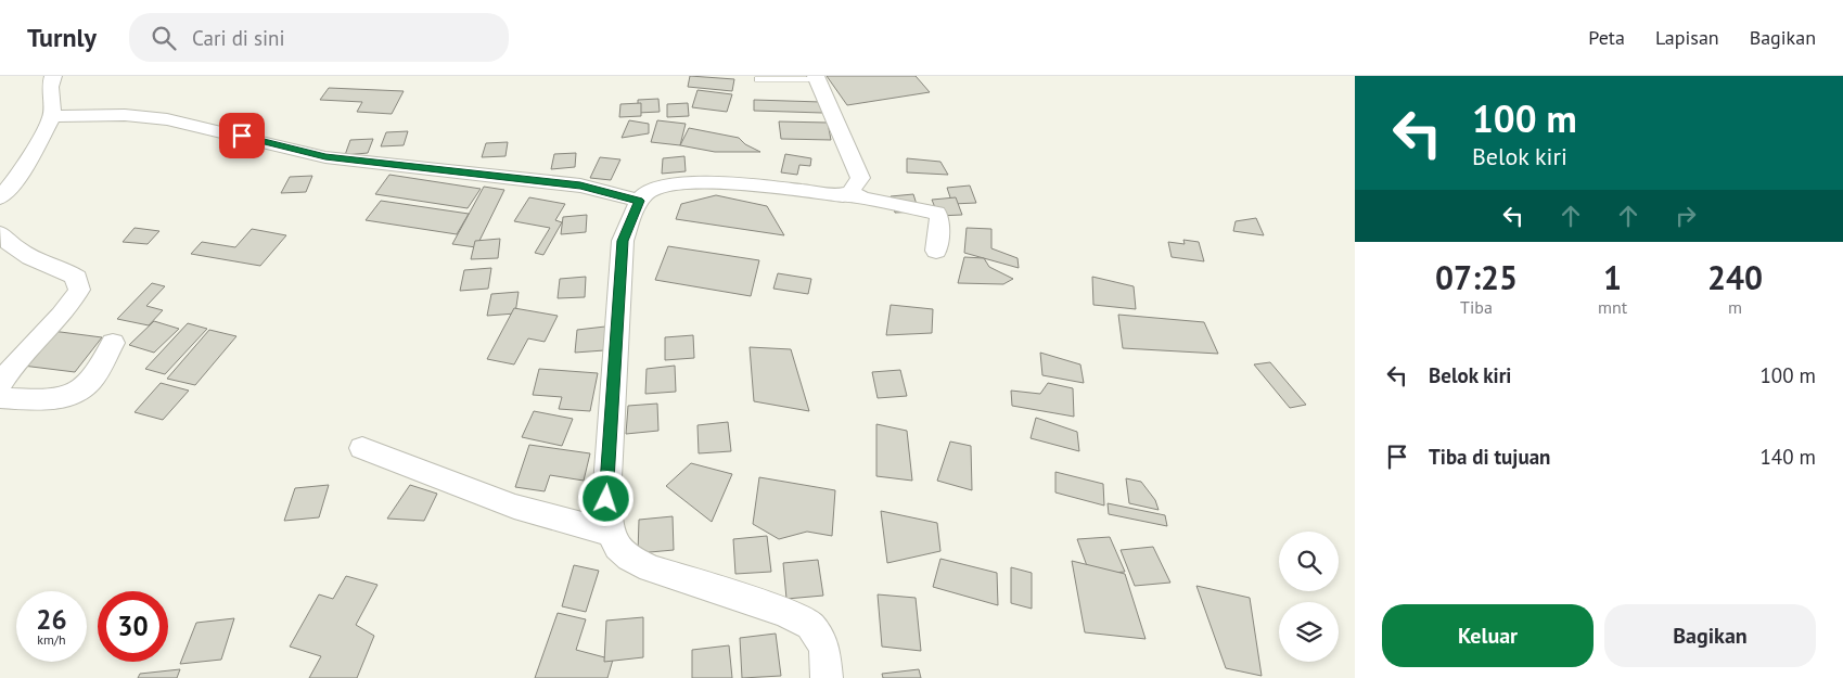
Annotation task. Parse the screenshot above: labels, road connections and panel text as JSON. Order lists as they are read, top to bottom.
{
  "page": {
    "header": "Turnly",
    "search": "Cari di sini",
    "nav": ["Peta", "Lapisan", "Bagikan"],
    "turn": ["100 m", "Belok kiri"],
    "eta": [
      "07:25",
      "Tiba",
      "1",
      "mnt",
      "240",
      "m"
    ],
    "list": [
      {
        "name": "Belok kiri",
        "value": "100 m"
      },
      {
        "name": "Tiba di tujuan",
        "value": "140 m"
      }
    ],
    "speed": "26 km/h",
    "limit": "30",
    "buttons": ["Keluar", "Bagikan"]
  }
}
